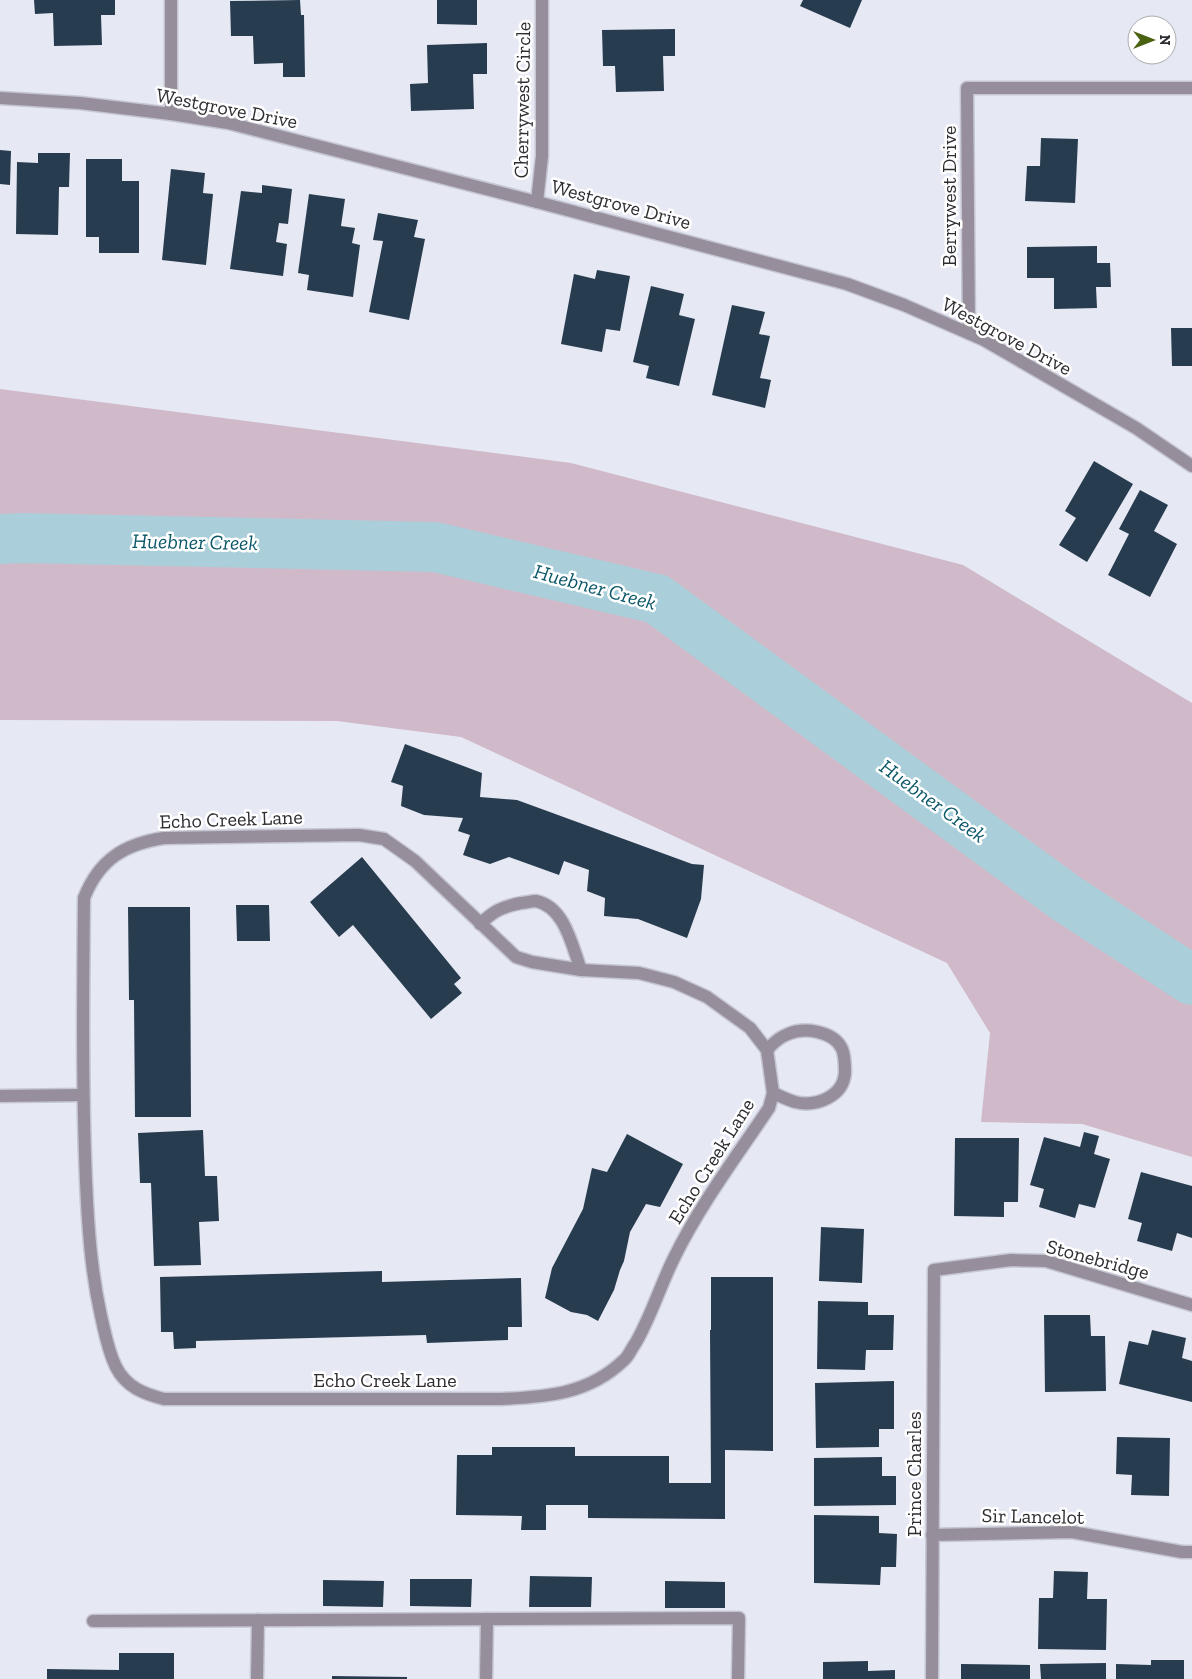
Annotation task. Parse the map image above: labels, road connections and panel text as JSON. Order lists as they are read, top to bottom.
{
  "streets": {
    "street": [
      "Cherrywest Circle",
      "Westgrove Drive",
      "Berrywest Drive",
      "Echo Creek Lane",
      "Stonebridge",
      "Prince Charles",
      "Sir Lancelot"
    ]
  },
  "crossings": [
    ["Cherrywest Circle", "Westgrove Drive"],
    ["Westgrove Drive", "Berrywest Drive"],
    ["Stonebridge", "Prince Charles"],
    ["Prince Charles", "Sir Lancelot"]
  ],
  "water": ["Huebner Creek"],
  "north": "right"
}
